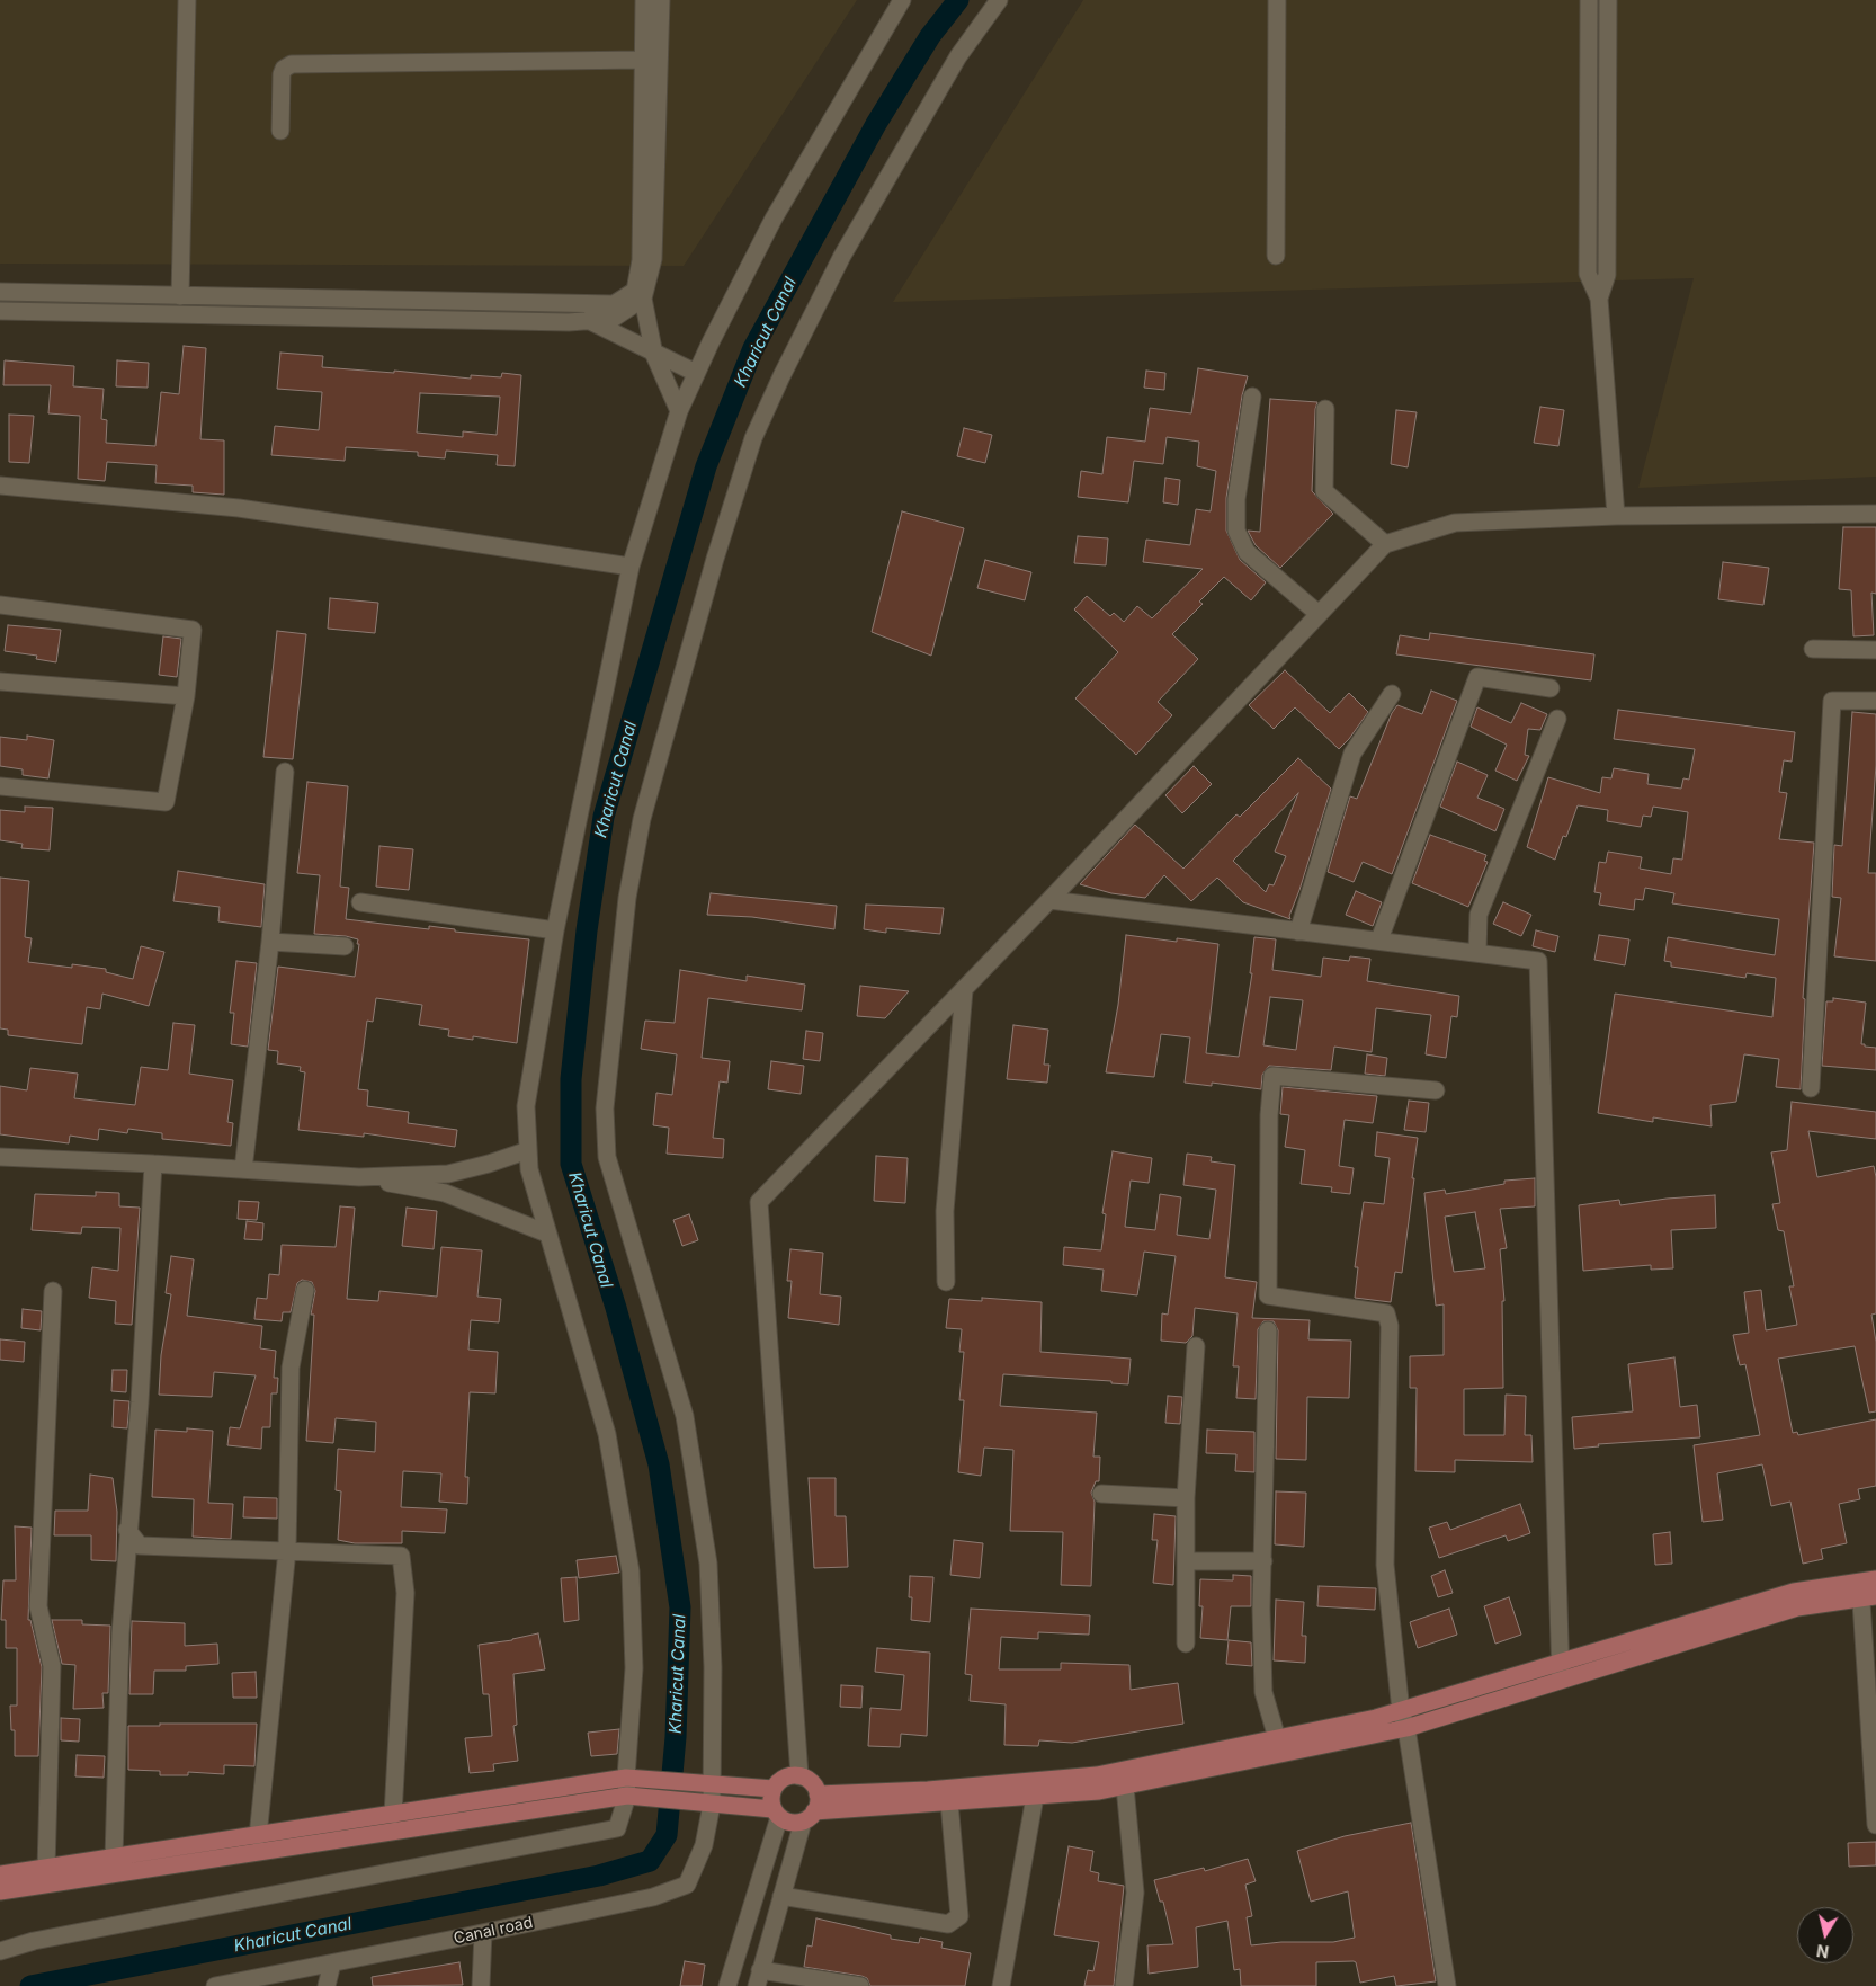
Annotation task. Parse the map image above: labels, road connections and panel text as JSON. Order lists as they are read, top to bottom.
{
  "streets": {
    "street": ["Canal road"]
  },
  "water": ["Kharicut Canal"],
  "north": "bottom"
}
